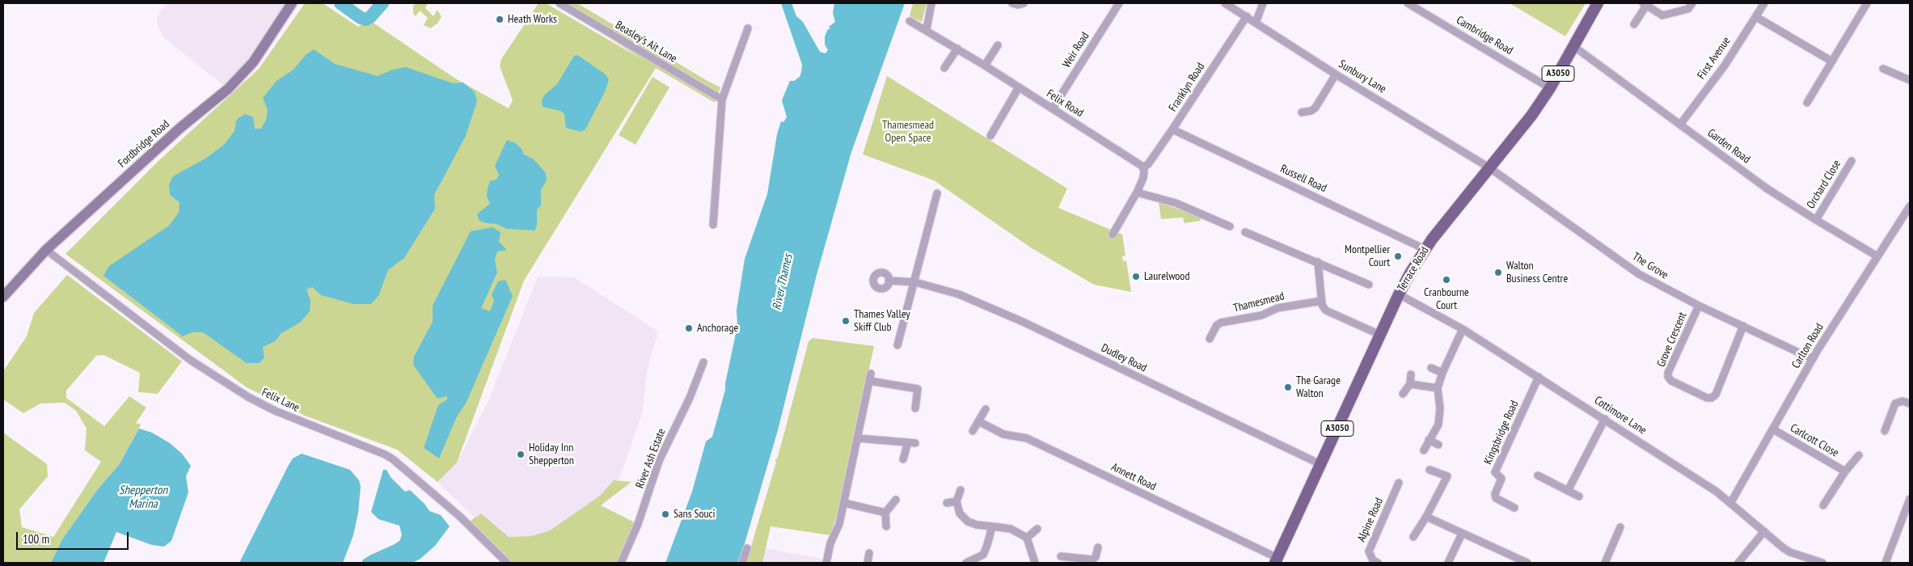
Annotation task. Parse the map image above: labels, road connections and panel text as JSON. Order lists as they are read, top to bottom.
{
  "streets": {
    "main road": ["A3050", "Terrace Road"],
    "street": [
      "Cambridge Road",
      "Beasley's Ait Lane",
      "Weir Road",
      "First Avenue",
      "Sunbury Lane",
      "Franklyn Road",
      "Felix Road",
      "Fordbridge Road",
      "Garden Road",
      "Russell Road",
      "Orchard Close",
      "The Grove",
      "Thamesmead",
      "Grove Crescent",
      "Carlton Road",
      "Dudley Road",
      "Felix Lane",
      "Cottimore Lane",
      "Kingsbridge Road",
      "Carlcott Close",
      "River Ash Estate",
      "Annett Road",
      "Alpine Road"
    ]
  },
  "crossings": [
    ["Cambridge Road", "Terrace Road"],
    ["Weir Road", "Felix Road"],
    ["First Avenue", "Garden Road"],
    ["Sunbury Lane", "Franklyn Road"],
    ["Sunbury Lane", "The Grove"],
    ["Sunbury Lane", "Terrace Road"],
    ["Franklyn Road", "Felix Road"],
    ["Franklyn Road", "Russell Road"],
    ["Fordbridge Road", "Felix Lane"],
    ["Garden Road", "Orchard Close"],
    ["Garden Road", "Terrace Road"],
    ["Garden Road", "Carlton Road"],
    ["Russell Road", "Terrace Road"],
    ["The Grove", "Terrace Road"],
    ["The Grove", "Grove Crescent"],
    ["The Grove", "Carlton Road"],
    ["Terrace Road", "Dudley Road"],
    ["Terrace Road", "Cottimore Lane"],
    ["Terrace Road", "Annett Road"],
    ["Carlton Road", "Cottimore Lane"],
    ["Carlton Road", "Carlcott Close"],
    ["Cottimore Lane", "Kingsbridge Road"]
  ],
  "water": ["River Thames", "Shepperton Marina"],
  "parks": ["Thamesmead Open Space"],
  "places": [
    "Heath Works",
    "Montpellier Court",
    "Walton Business Centre",
    "Laurelwood",
    "Cranbourne Court",
    "Thames Valley Skiff Club",
    "Anchorage",
    "The Garage Walton",
    "Holiday Inn Shepperton",
    "Sans Souci"
  ],
  "scale_bar": "100 m"
}
